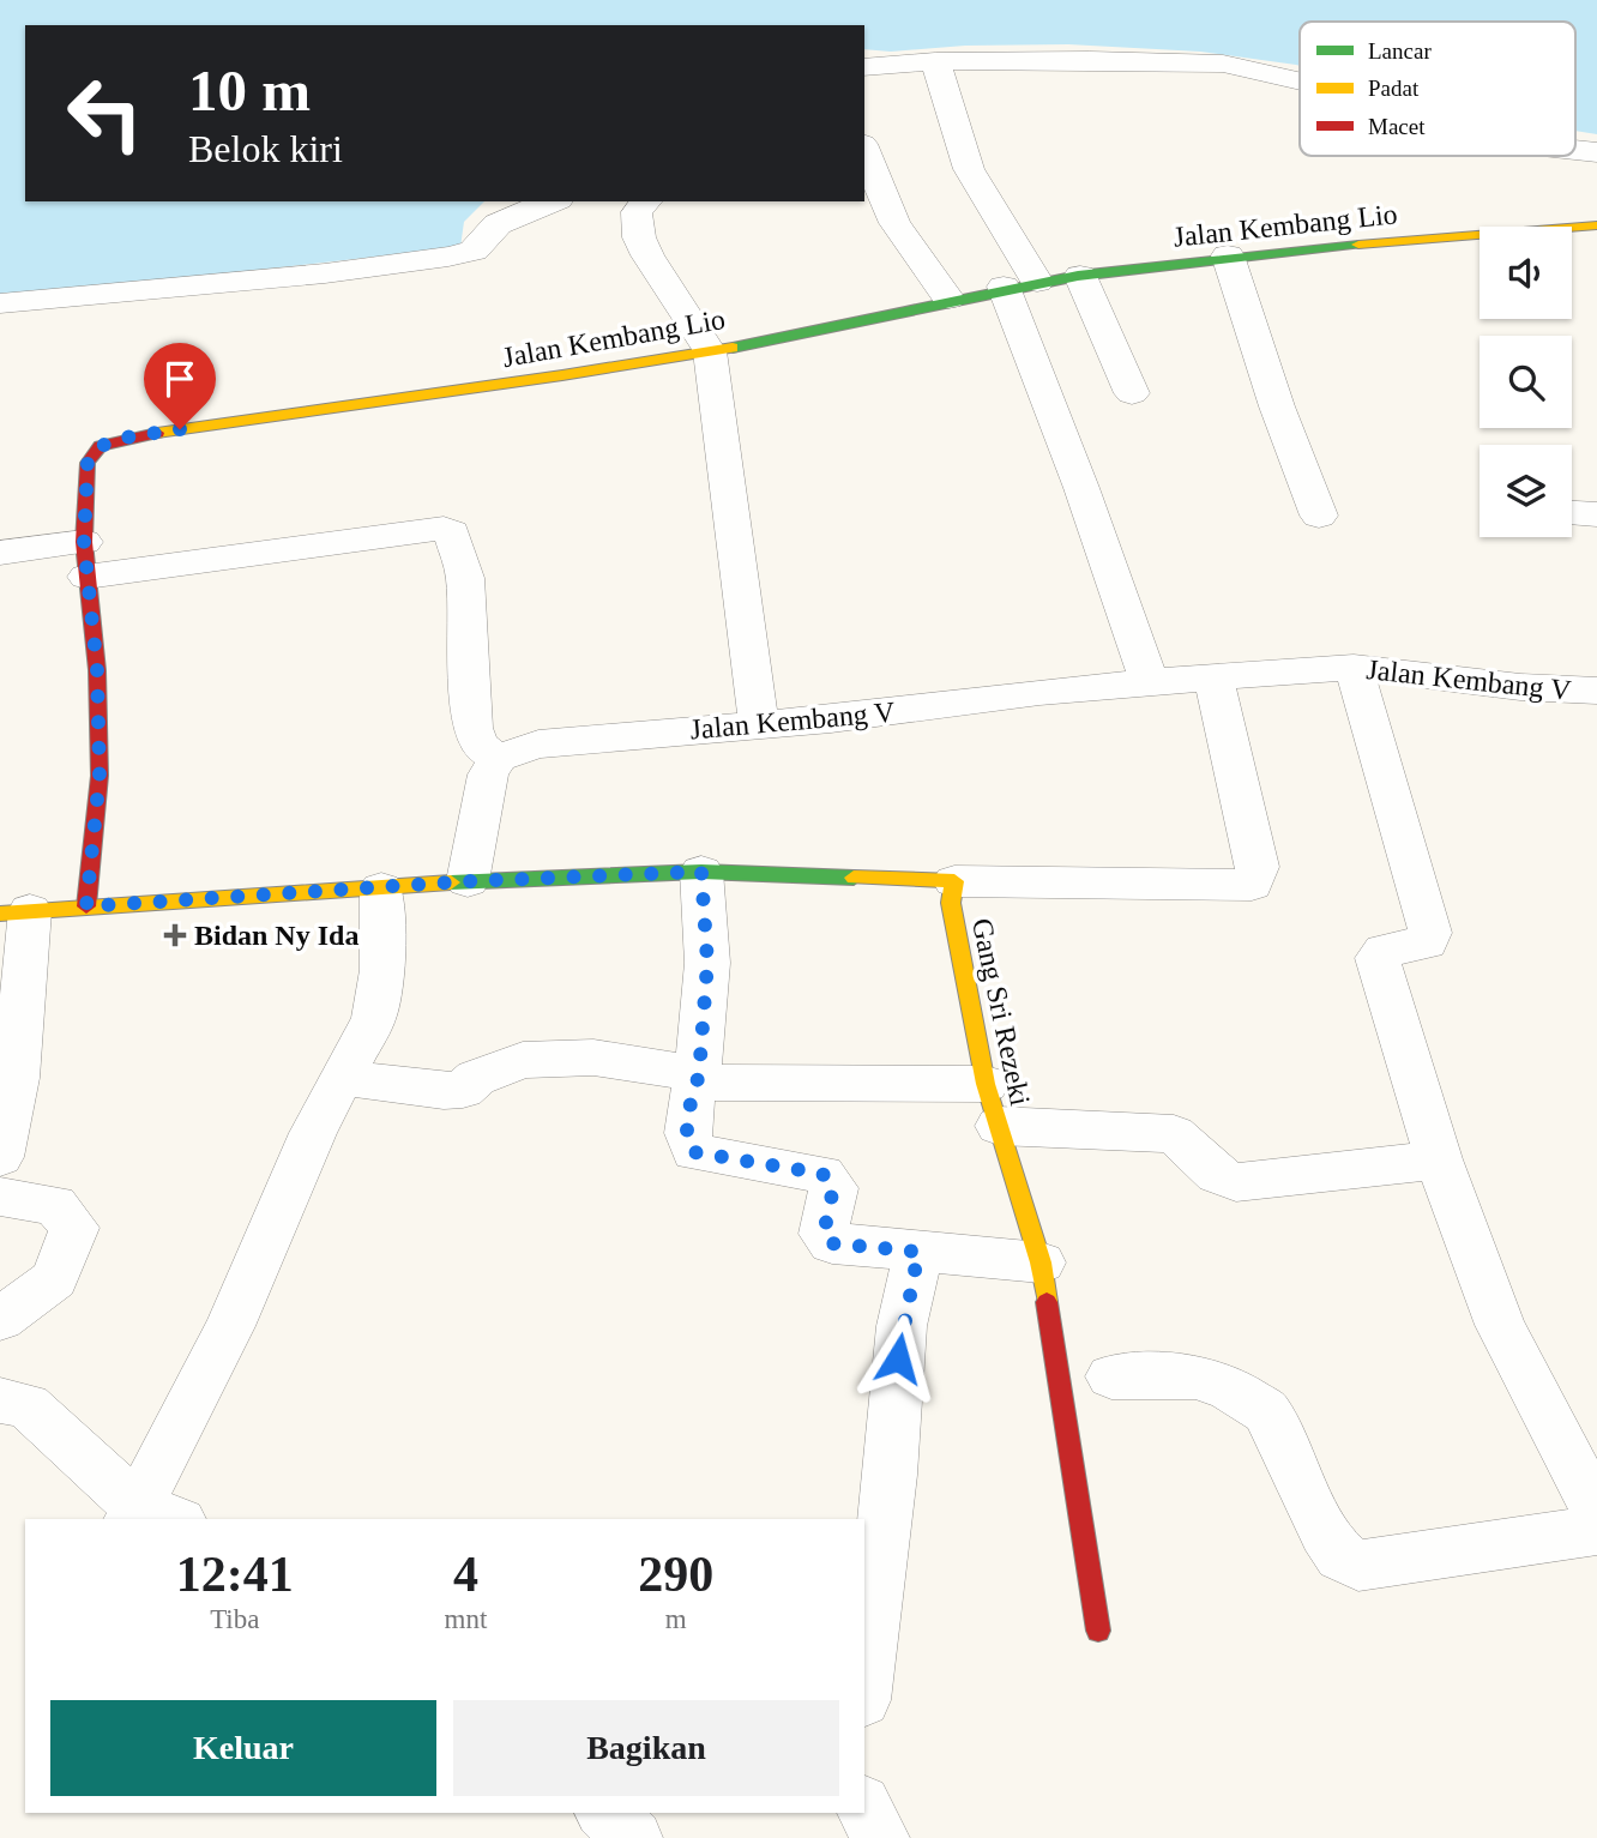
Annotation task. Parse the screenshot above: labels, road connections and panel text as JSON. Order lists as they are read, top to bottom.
{
  "streets": {
    "street": ["Jalan Kembang Lio", "Jalan Kembang V", "Gang Sri Rezeki"]
  },
  "places": {
    "health": ["Bidan Ny Ida"]
  },
  "legend": ["Lancar", "Padat", "Macet"],
  "page": {
    "turn": ["10 m", "Belok kiri"],
    "eta": [
      "12:41",
      "Tiba",
      "4",
      "mnt",
      "290",
      "m"
    ],
    "buttons": ["Keluar", "Bagikan"]
  }
}
